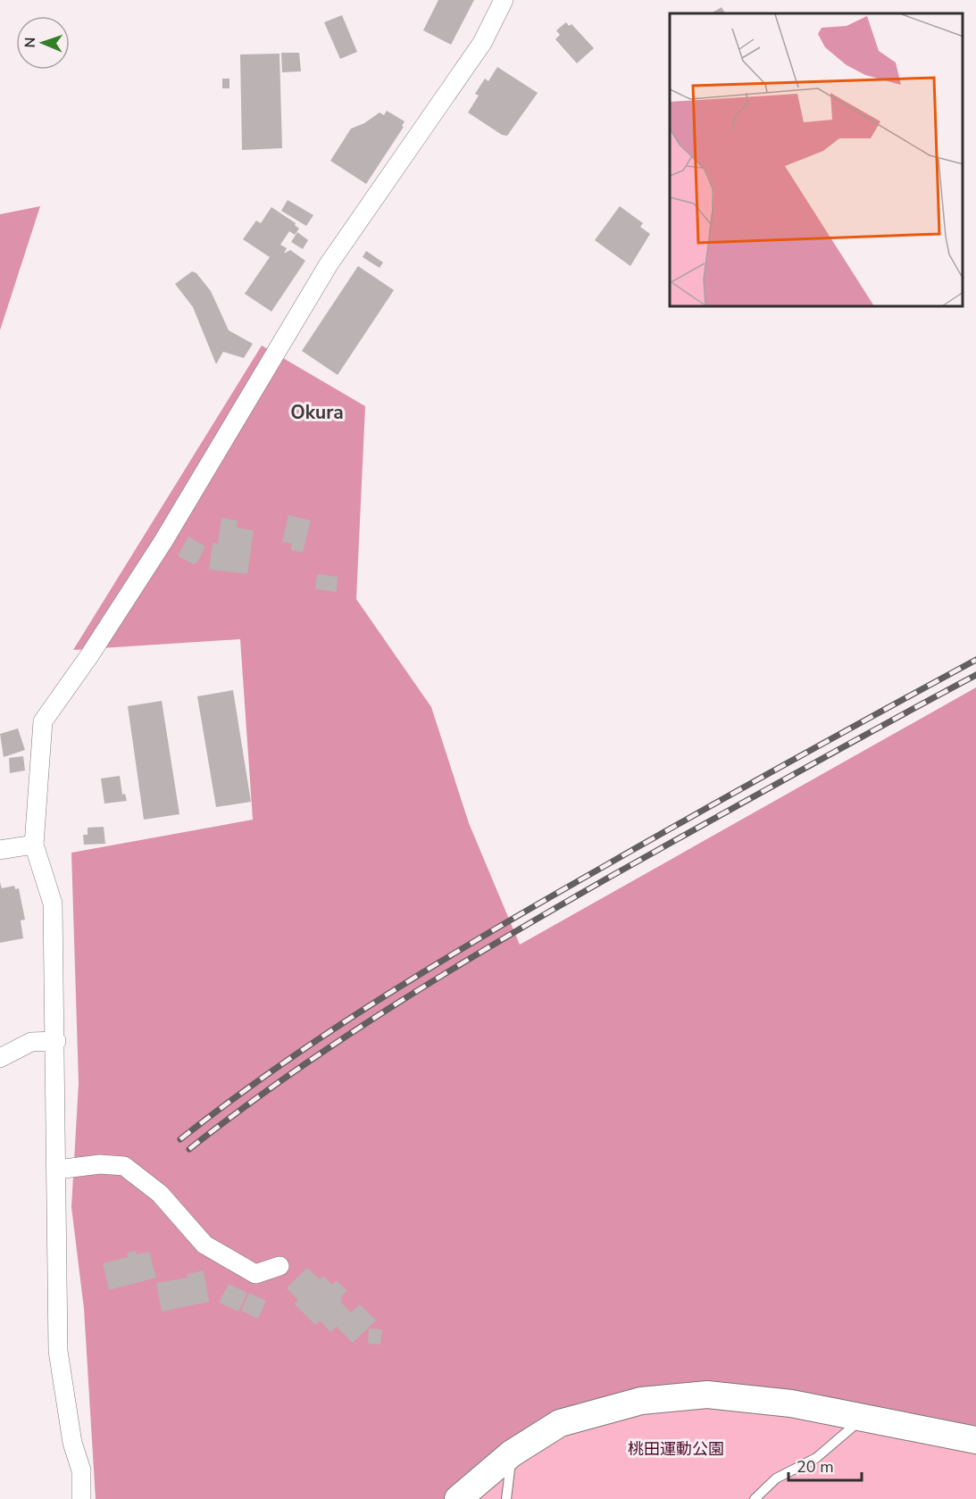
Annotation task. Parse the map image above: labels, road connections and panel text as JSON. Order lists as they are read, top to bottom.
{
  "districts": ["Okura"],
  "parks": ["桃田運動公園"],
  "scale_bar": "20 m",
  "north": "left"
}
